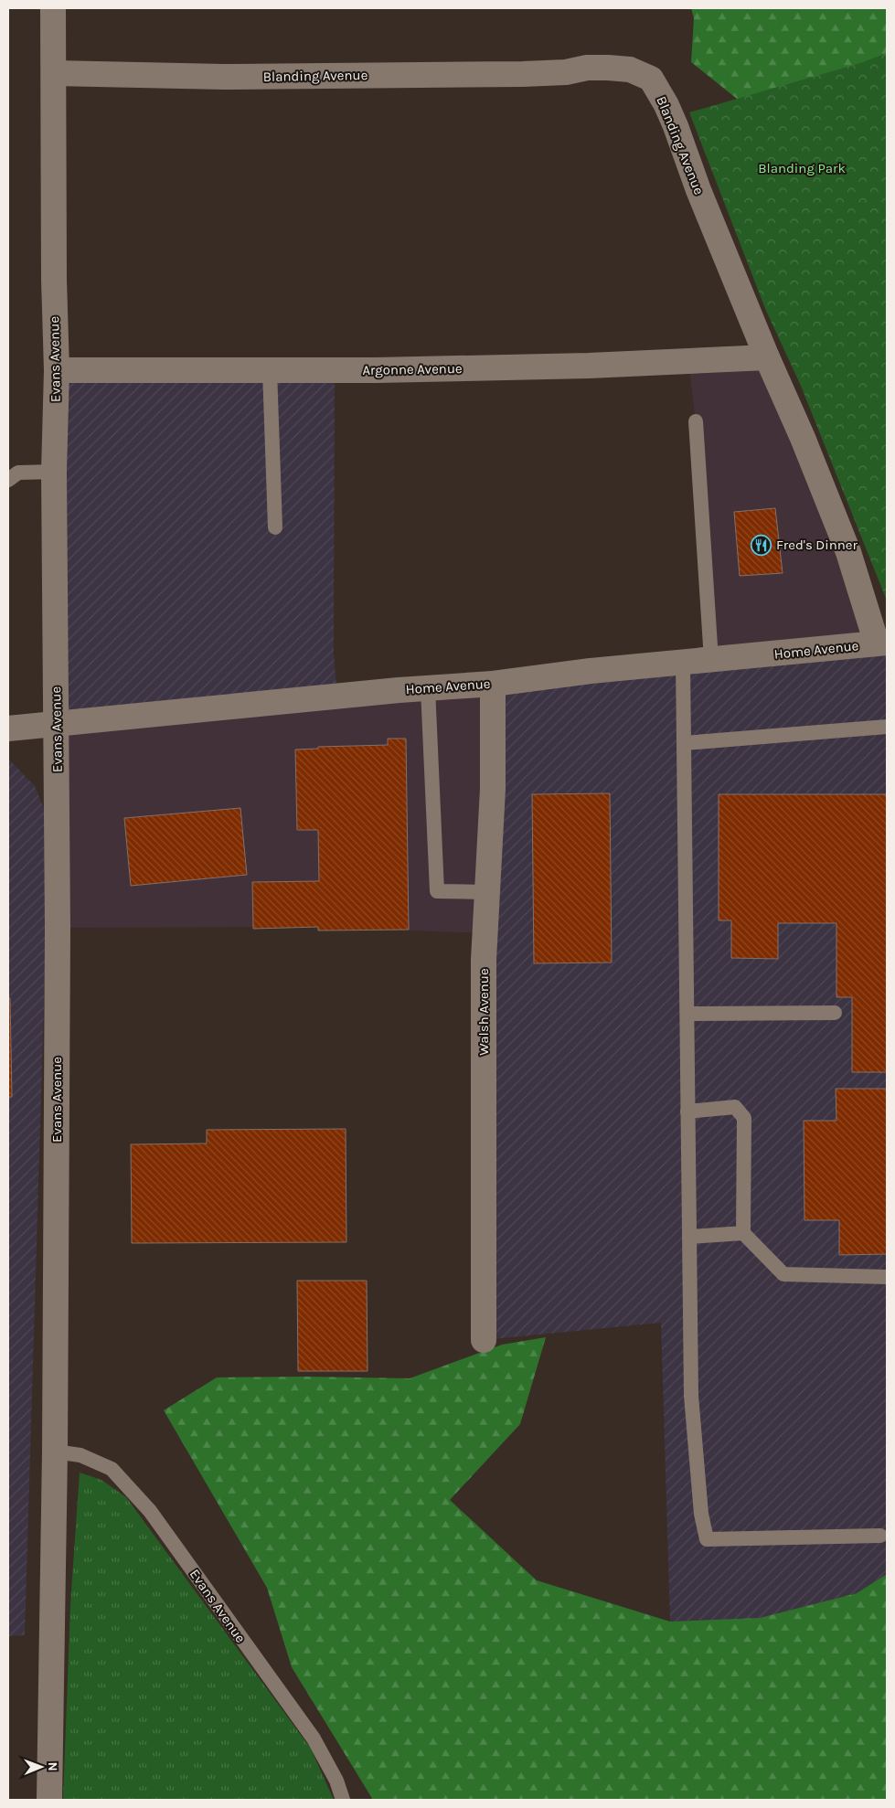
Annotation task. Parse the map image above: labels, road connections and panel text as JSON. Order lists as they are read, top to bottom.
{
  "streets": {
    "street": [
      "Blanding Avenue",
      "Evans Avenue",
      "Argonne Avenue",
      "Home Avenue",
      "Walsh Avenue"
    ]
  },
  "crossings": [
    ["Blanding Avenue", "Evans Avenue"],
    ["Blanding Avenue", "Argonne Avenue"],
    ["Blanding Avenue", "Home Avenue"],
    ["Evans Avenue", "Argonne Avenue"],
    ["Evans Avenue", "Home Avenue"],
    ["Home Avenue", "Walsh Avenue"]
  ],
  "parks": ["Blanding Park"],
  "places": {
    "restaurant": ["Fred's Dinner"]
  },
  "north": "right"
}
